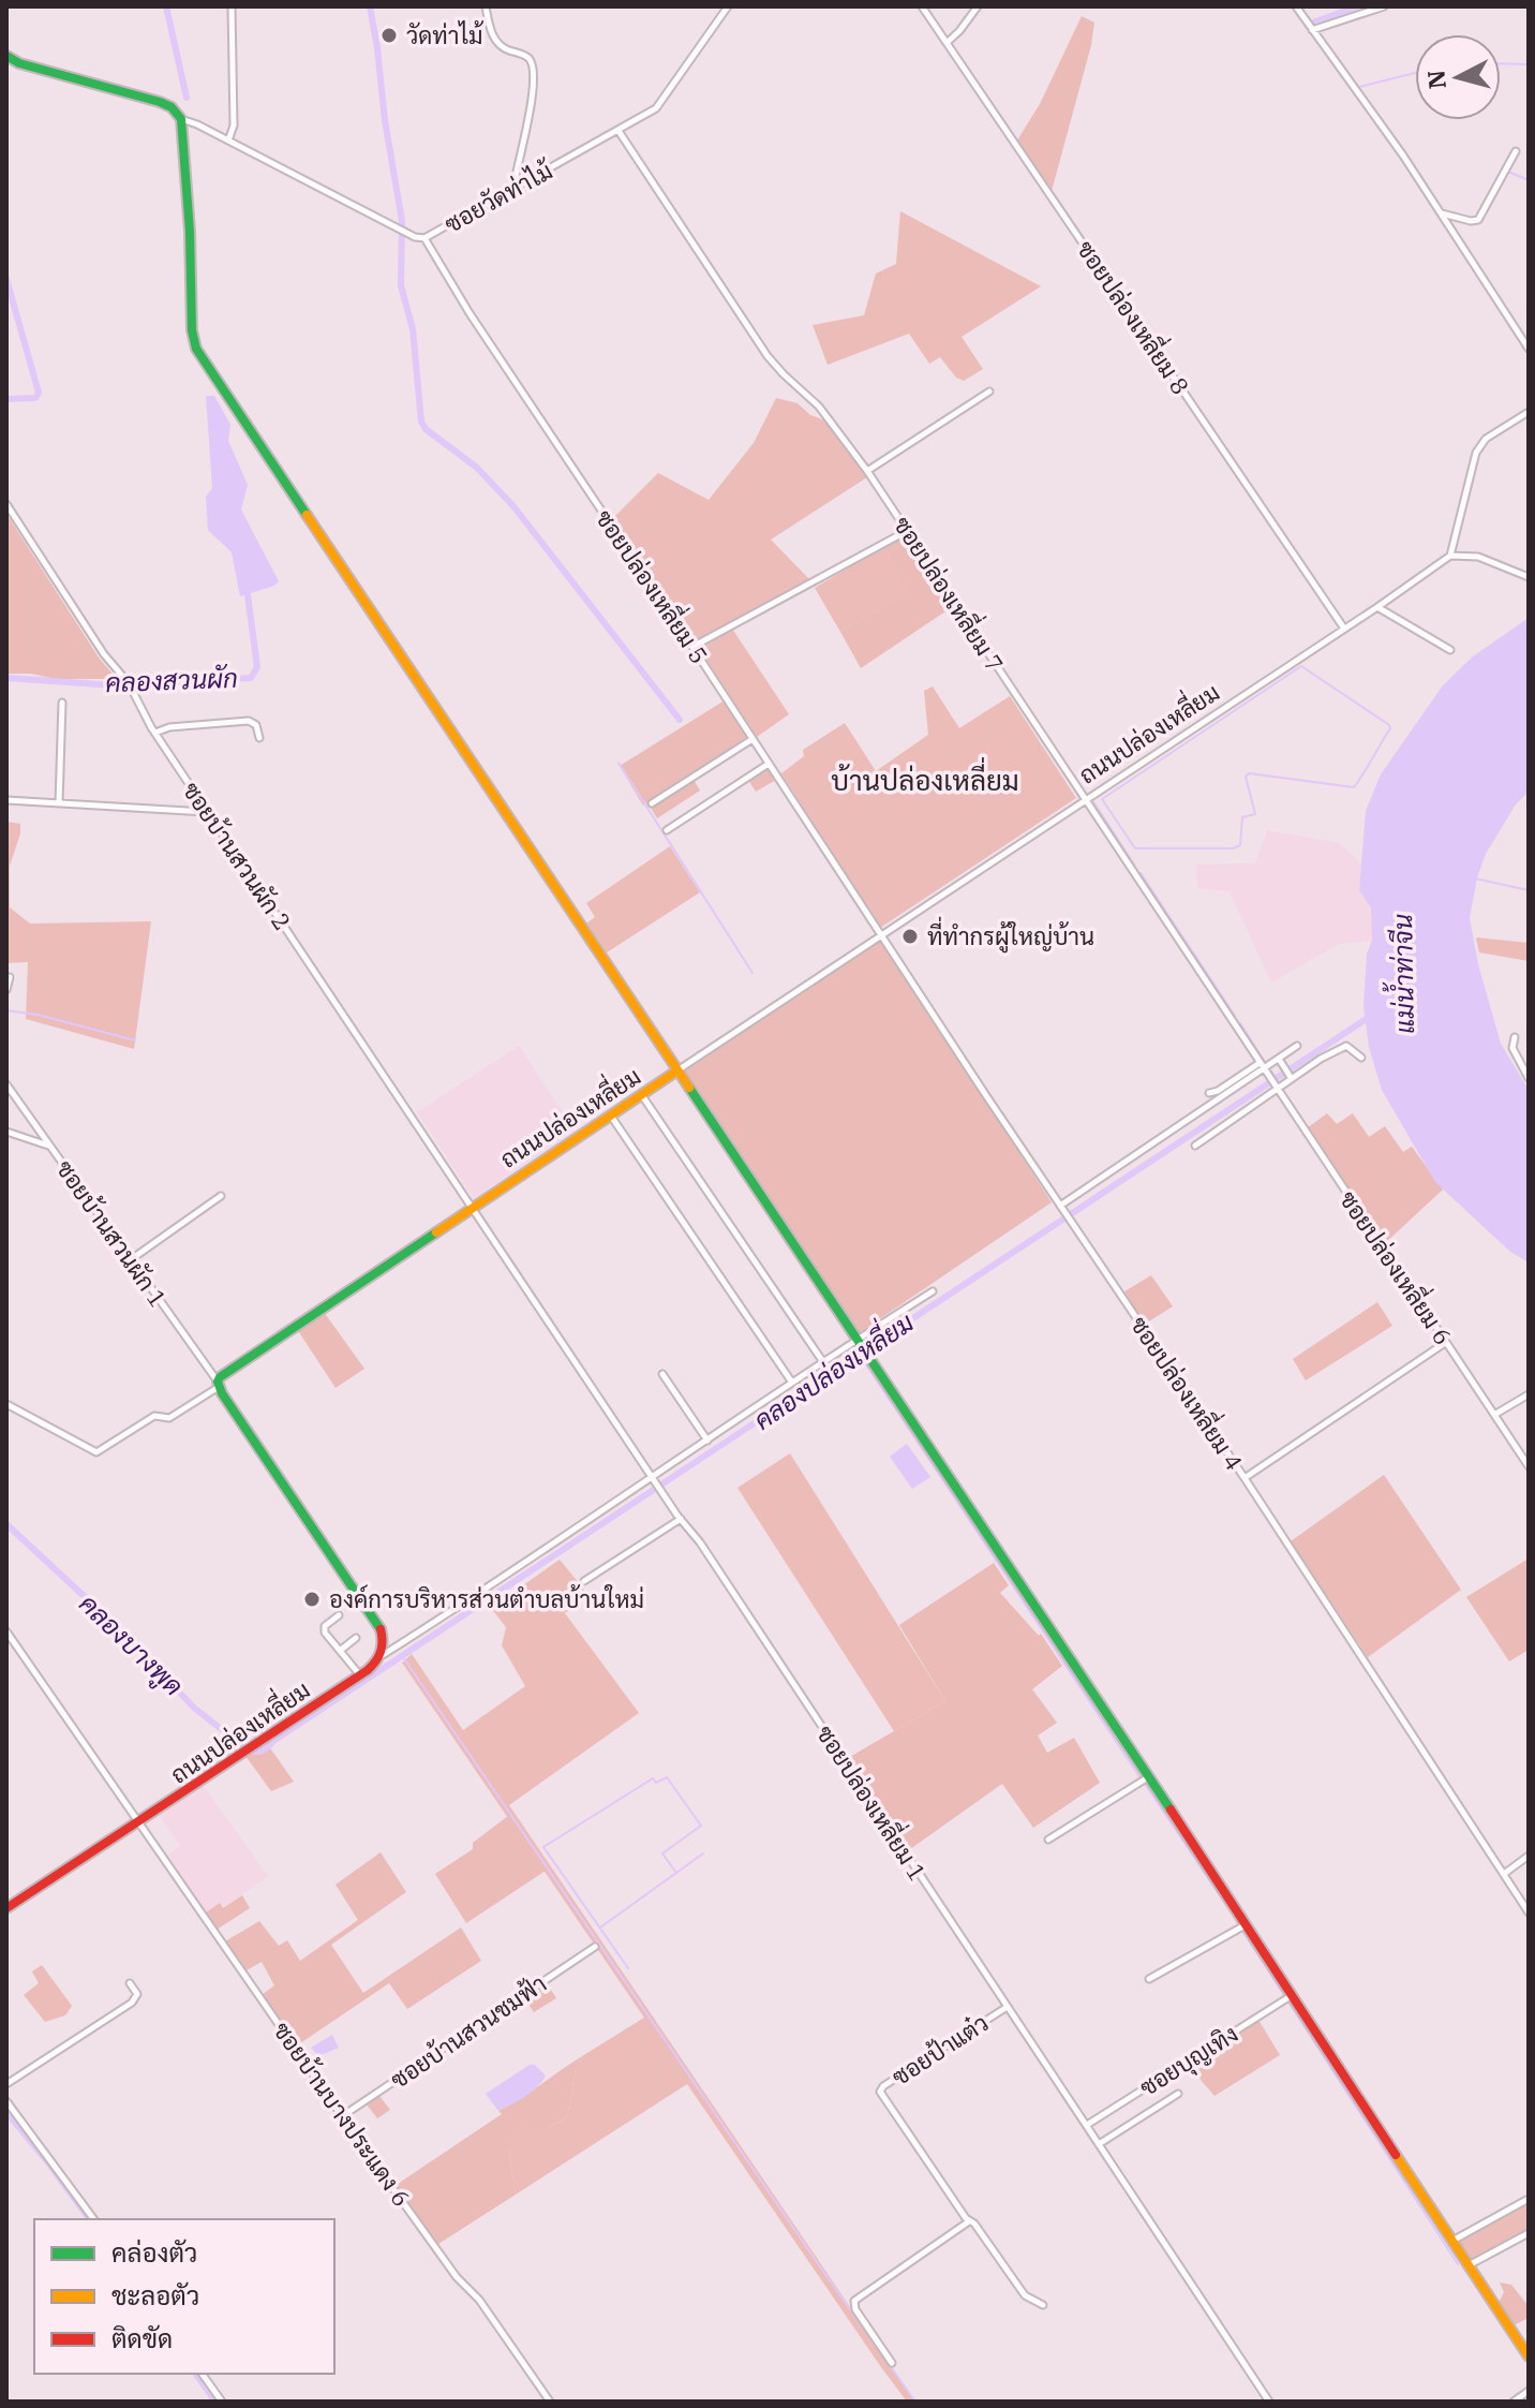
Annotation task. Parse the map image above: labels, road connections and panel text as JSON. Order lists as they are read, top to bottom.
{
  "streets": {
    "street": [
      "ซอยวัดท่าไม้",
      "ซอยปล่องเหลี่ยม 8",
      "ซอยปล่องเหลี่ยม 5",
      "ซอยปล่องเหลี่ยม 7",
      "ถนนปล่องเหลี่ยม",
      "ซอยบ้านสวนผัก 2",
      "ซอยบ้านสวนผัก 1",
      "ซอยปล่องเหลี่ยม 6",
      "ซอยปล่องเหลี่ยม 4",
      "ซอยปล่องเหลี่ยม 1",
      "ซอยบ้านสวนชมฟ้า",
      "ซอยป้าแต๋ว",
      "ซอยบุญเทิง",
      "ซอยบ้านบางประแดง 6"
    ]
  },
  "crossings": [
    ["ซอยวัดท่าไม้", "ซอยปล่องเหลี่ยม 5"],
    ["ซอยวัดท่าไม้", "ซอยปล่องเหลี่ยม 7"],
    ["ซอยปล่องเหลี่ยม 8", "ถนนปล่องเหลี่ยม"],
    ["ซอยปล่องเหลี่ยม 5", "ถนนปล่องเหลี่ยม"],
    ["ซอยปล่องเหลี่ยม 5", "ซอยปล่องเหลี่ยม 4"],
    ["ซอยปล่องเหลี่ยม 7", "ถนนปล่องเหลี่ยม"],
    ["ซอยปล่องเหลี่ยม 7", "ซอยปล่องเหลี่ยม 6"],
    ["ถนนปล่องเหลี่ยม", "ซอยบ้านสวนผัก 2"],
    ["ถนนปล่องเหลี่ยม", "ซอยบ้านสวนผัก 1"],
    ["ถนนปล่องเหลี่ยม", "ซอยปล่องเหลี่ยม 4"],
    ["ถนนปล่องเหลี่ยม", "ซอยปล่องเหลี่ยม 1"],
    ["ถนนปล่องเหลี่ยม", "ซอยบ้านบางประแดง 6"],
    ["ซอยบ้านสวนผัก 2", "ซอยปล่องเหลี่ยม 1"],
    ["ซอยปล่องเหลี่ยม 1", "ซอยป้าแต๋ว"],
    ["ซอยปล่องเหลี่ยม 1", "ซอยบุญเทิง"],
    ["ซอยบ้านสวนชมฟ้า", "ซอยบ้านบางประแดง 6"]
  ],
  "districts": ["บ้านปล่องเหลี่ยม"],
  "water": [
    "คลองสวนผัก",
    "แม่น้ำท่าจีน",
    "คลองปล่องเหลี่ยม",
    "คลองบางพูด"
  ],
  "places": ["วัดท่าไม้", "ที่ทำกรผู้ใหญ่บ้าน", "องค์การบริหารส่วนตำบลบ้านใหม่"],
  "legend": ["คล่องตัว", "ชะลอตัว", "ติดขัด"],
  "north": "left"
}
